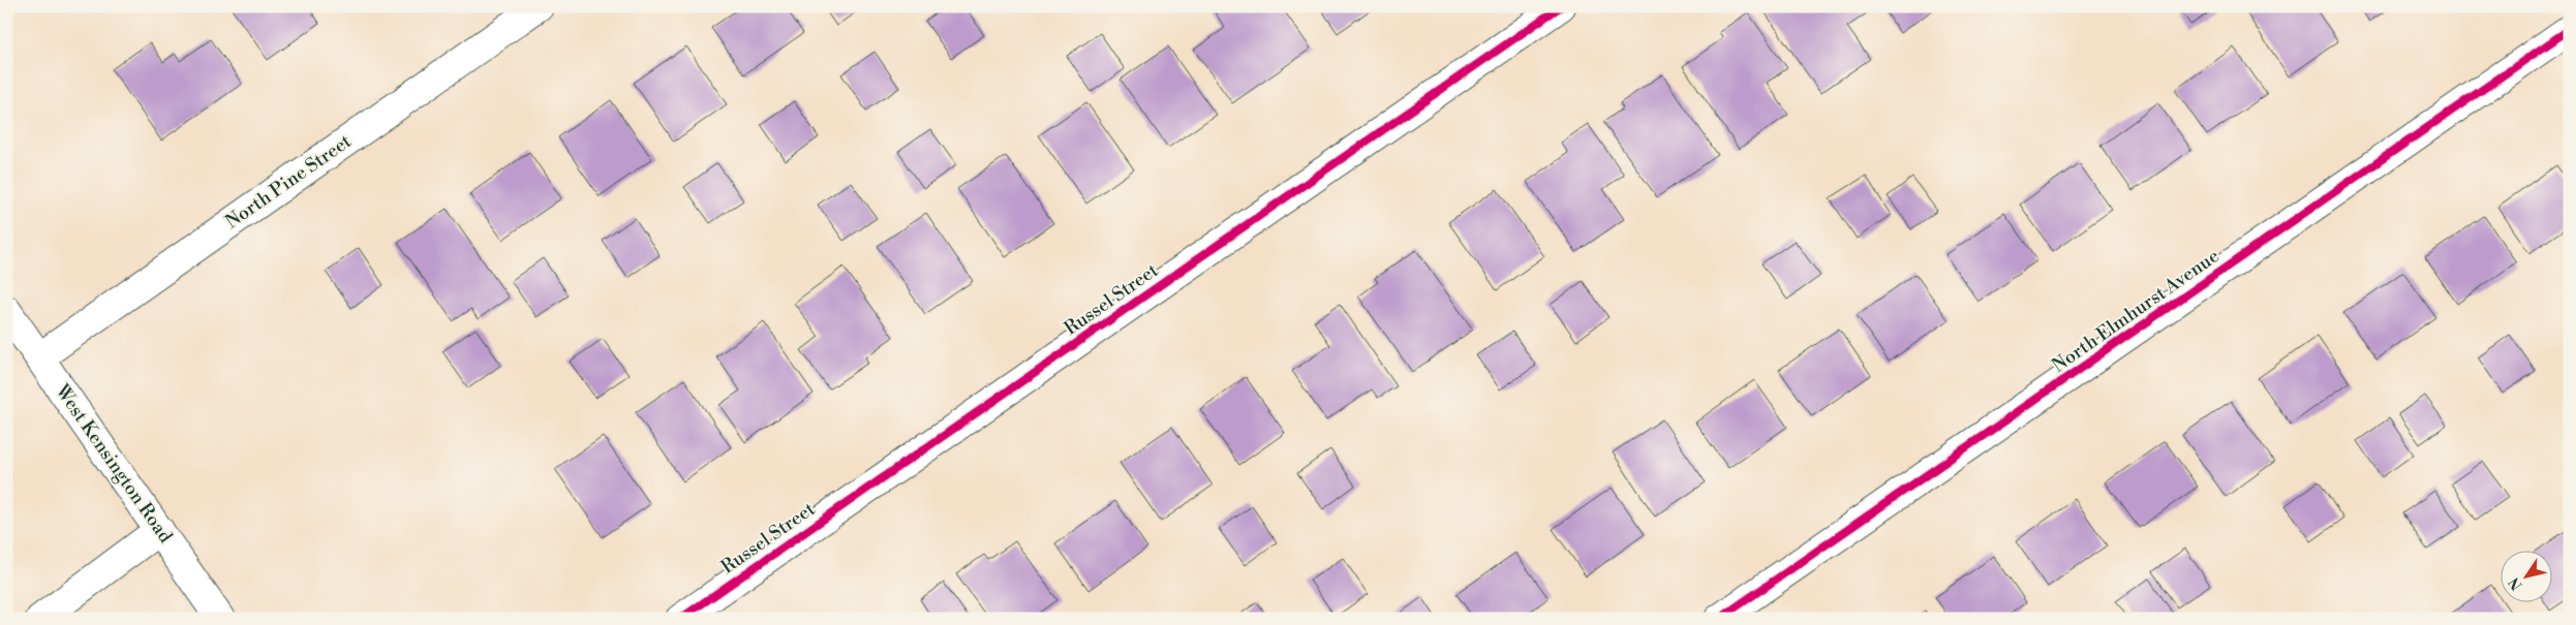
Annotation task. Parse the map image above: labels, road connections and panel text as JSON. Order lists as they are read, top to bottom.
{
  "streets": {
    "street": [
      "North Pine Street",
      "Russel Street",
      "North Elmhurst Avenue",
      "West Kensington Road"
    ]
  },
  "crossings": [
    ["North Pine Street", "West Kensington Road"]
  ],
  "north": "bottom left"
}
